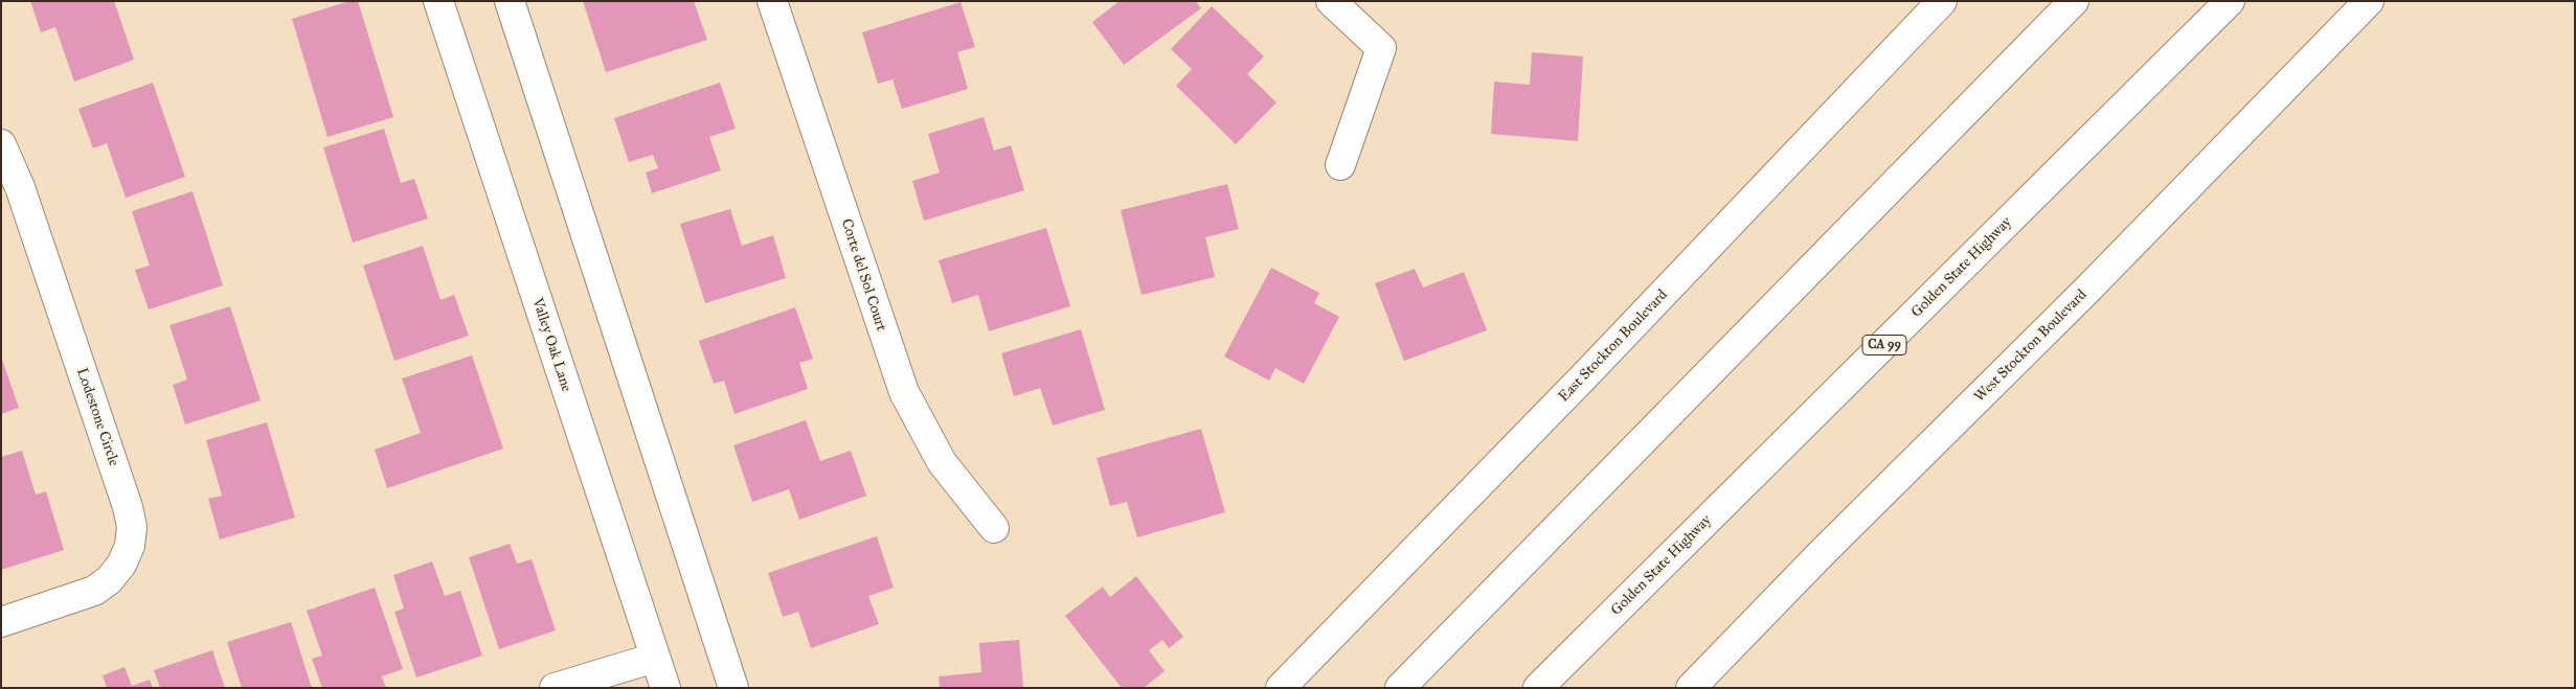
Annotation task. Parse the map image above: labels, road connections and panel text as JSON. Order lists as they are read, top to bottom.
{
  "streets": {
    "main road": [
      "Golden State Highway",
      "Corte del Sol Court",
      "Valley Oak Lane",
      "CA 99",
      "East Stockton Boulevard",
      "West Stockton Boulevard",
      "Lodestone Circle"
    ]
  }
}
